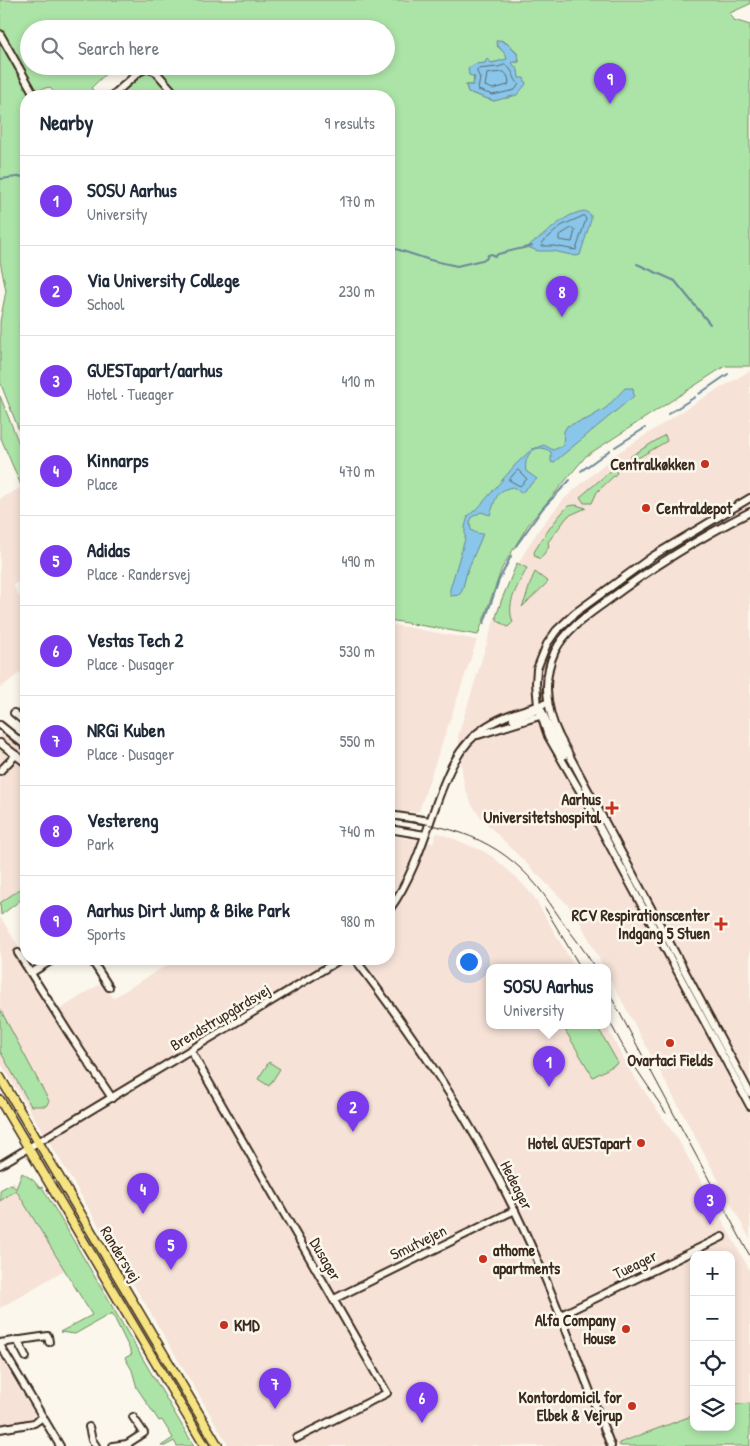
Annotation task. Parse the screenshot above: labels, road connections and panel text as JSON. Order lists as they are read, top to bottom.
{
  "streets": {
    "main road": ["Randersvej"],
    "street": [
      "Brendstrupgårdsvej",
      "Hedeager",
      "Smutvejen",
      "Dusager",
      "Tueager"
    ]
  },
  "crossings": [
    ["Brendstrupgårdsvej", "Randersvej"],
    ["Brendstrupgårdsvej", "Dusager"],
    ["Hedeager", "Smutvejen"],
    ["Hedeager", "Tueager"],
    ["Smutvejen", "Dusager"]
  ],
  "places": {
    "other": [
      "Centralkøkken",
      "Centraldepot",
      "Ovartaci Fields",
      "Hotel GUESTapart",
      "athome apartments",
      "KMD",
      "Alfa Company House",
      "Kontordomicil for Elbek & Vejrup"
    ],
    "health": ["Aarhus Universitetshospital", "RCV Respirationscenter Indgang 5 Stuen"]
  },
  "page": {
    "search": "Search here",
    "pins": [
      "9",
      "8",
      "1",
      "2",
      "4",
      "3",
      "5",
      "7",
      "6"
    ],
    "heading": ["Nearby", "9 results"],
    "list": [
      {
        "mark": "1",
        "name": "SOSU Aarhus",
        "note": "University",
        "value": "170 m"
      },
      {
        "mark": "2",
        "name": "Via University College",
        "note": "School",
        "value": "230 m"
      },
      {
        "mark": "3",
        "name": "GUESTapart/aarhus",
        "note": "Hotel · Tueager",
        "value": "410 m"
      },
      {
        "mark": "4",
        "name": "Kinnarps",
        "note": "Place",
        "value": "470 m"
      },
      {
        "mark": "5",
        "name": "Adidas",
        "note": "Place · Randersvej",
        "value": "490 m"
      },
      {
        "mark": "6",
        "name": "Vestas Tech 2",
        "note": "Place · Dusager",
        "value": "530 m"
      },
      {
        "mark": "7",
        "name": "NRGi Kuben",
        "note": "Place · Dusager",
        "value": "550 m"
      },
      {
        "mark": "8",
        "name": "Vestereng",
        "note": "Park",
        "value": "740 m"
      },
      {
        "mark": "9",
        "name": "Aarhus Dirt Jump & Bike Park",
        "note": "Sports",
        "value": "980 m"
      }
    ],
    "popup": ["SOSU Aarhus", "University"],
    "map_buttons": ["+", "−"]
  }
}
